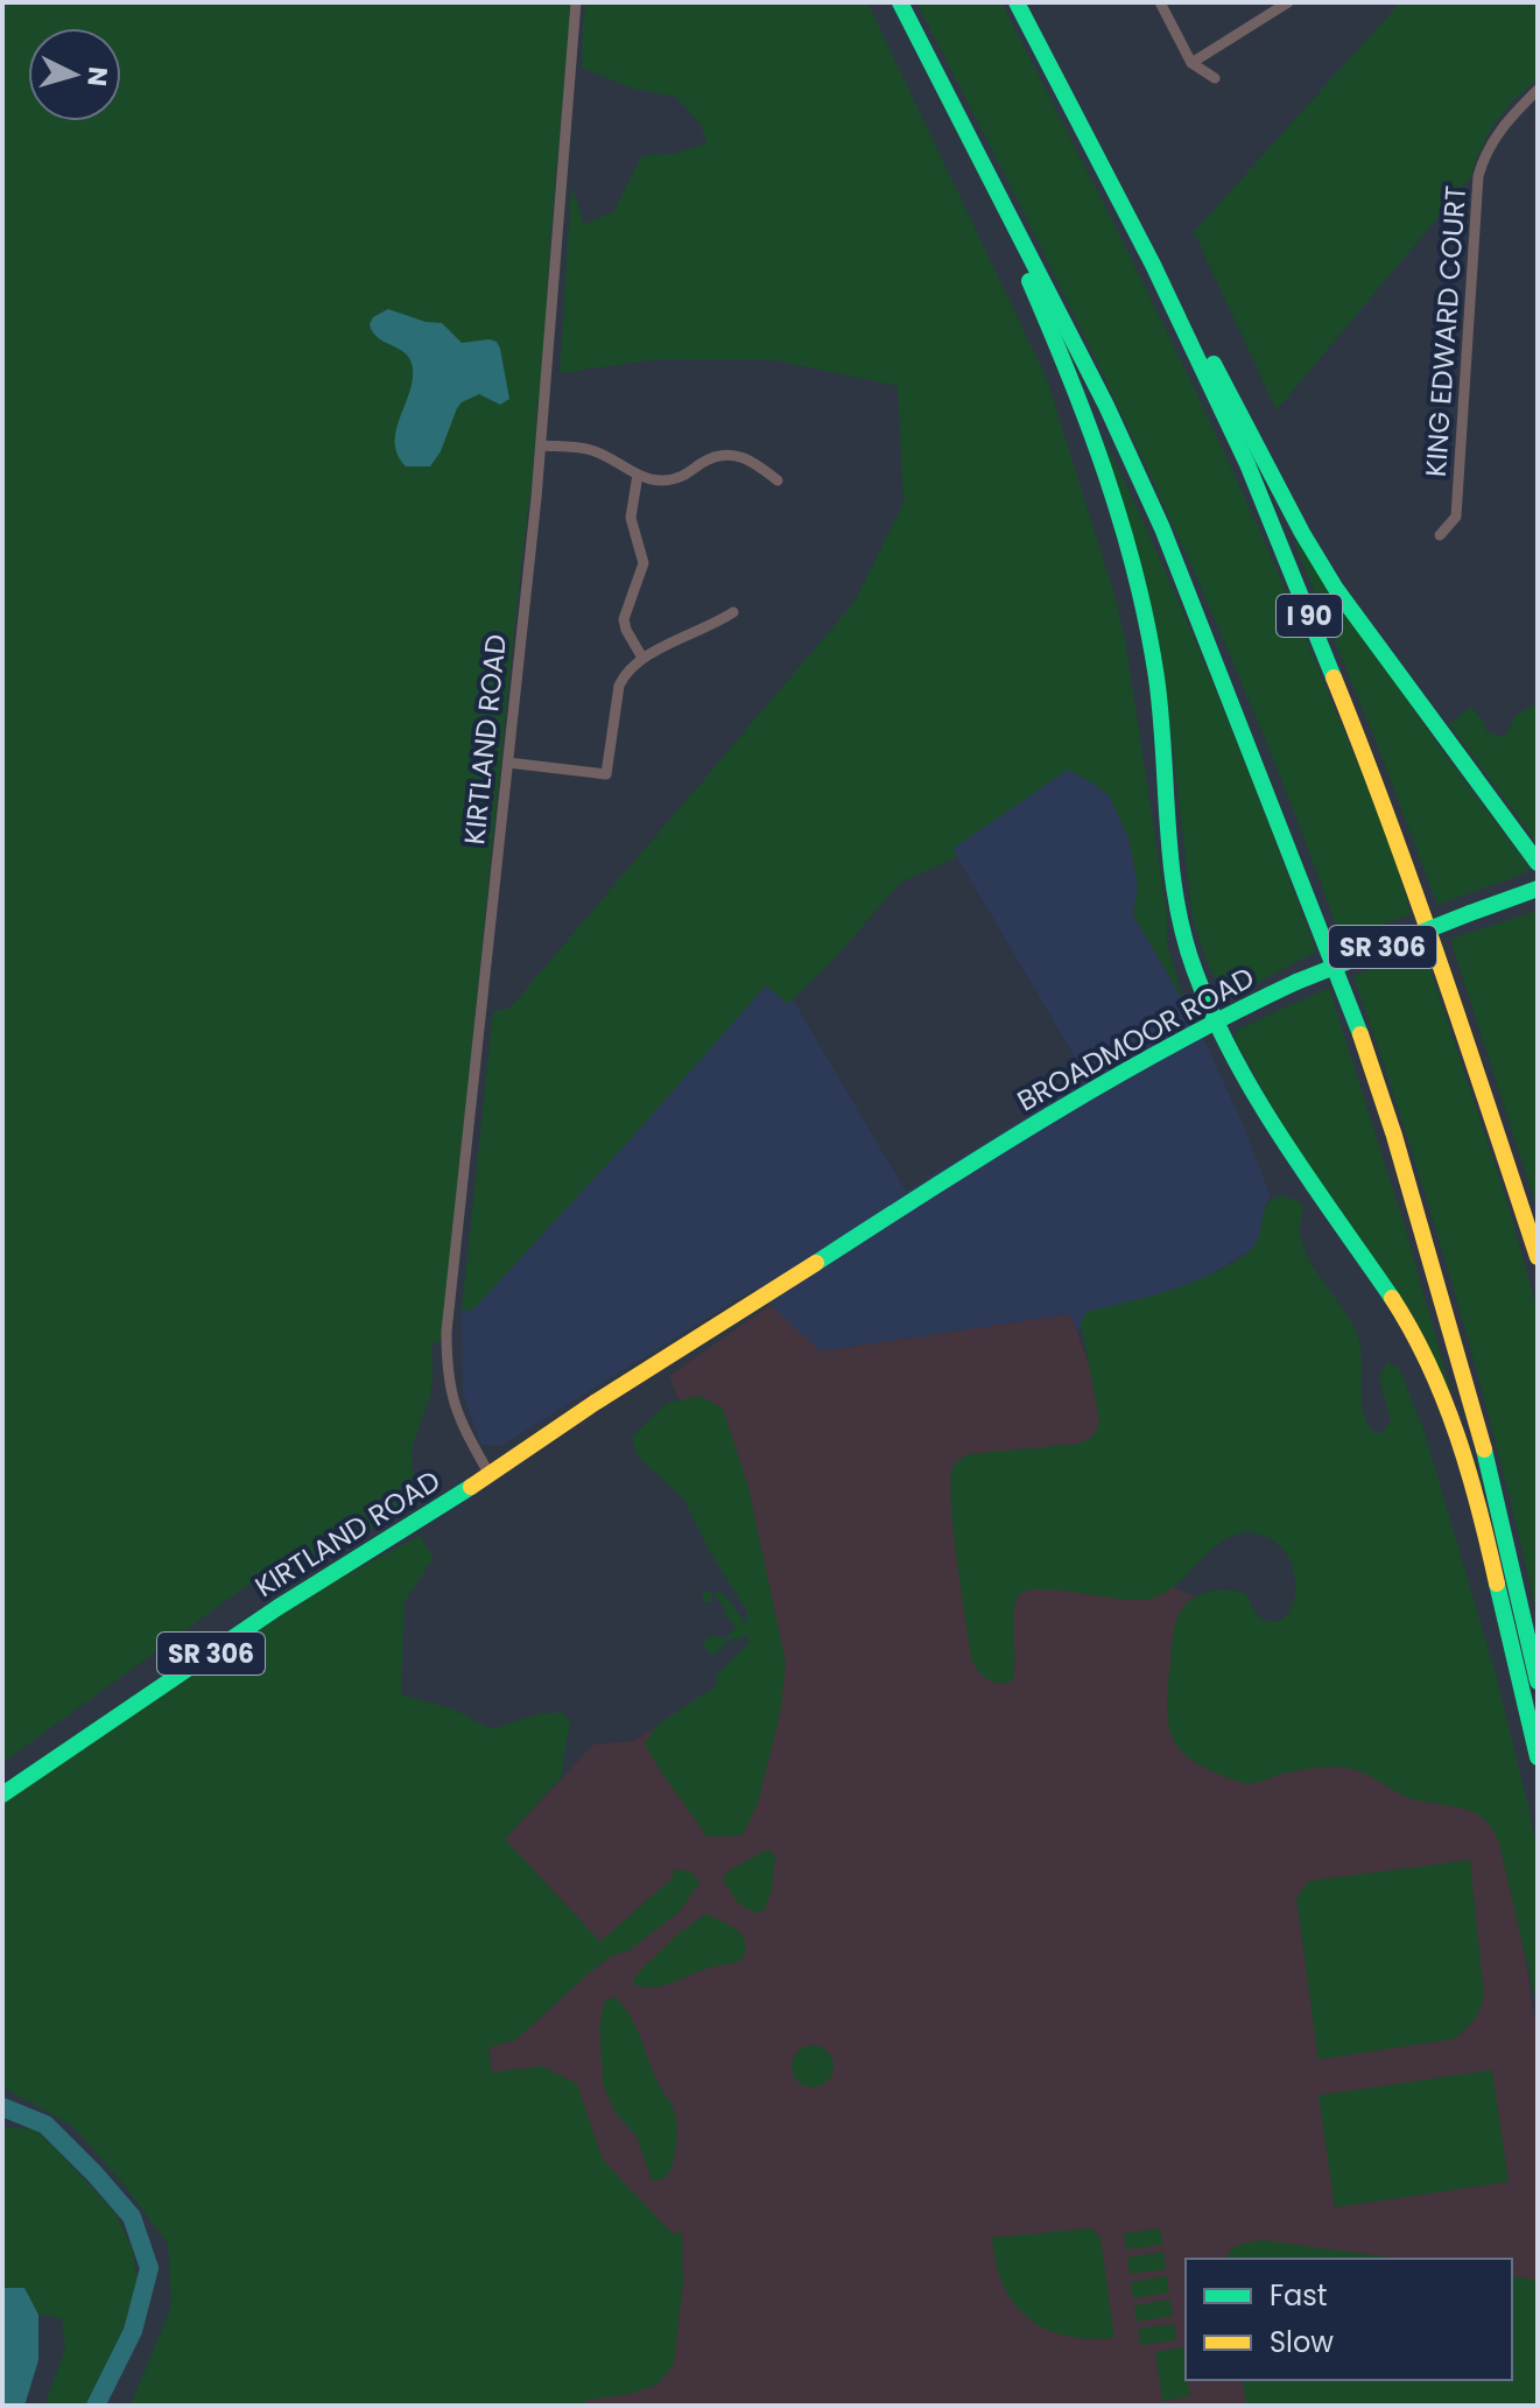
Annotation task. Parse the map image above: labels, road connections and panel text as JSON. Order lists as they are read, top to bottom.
{
  "streets": {
    "main road": [
      "I 90",
      "KIRTLAND ROAD",
      "SR 306",
      "BROADMOOR ROAD"
    ],
    "street": ["KING EDWARD COURT"]
  },
  "crossings": [
    ["KIRTLAND ROAD", "BROADMOOR ROAD"]
  ],
  "legend": ["Fast", "Slow"],
  "north": "right"
}
